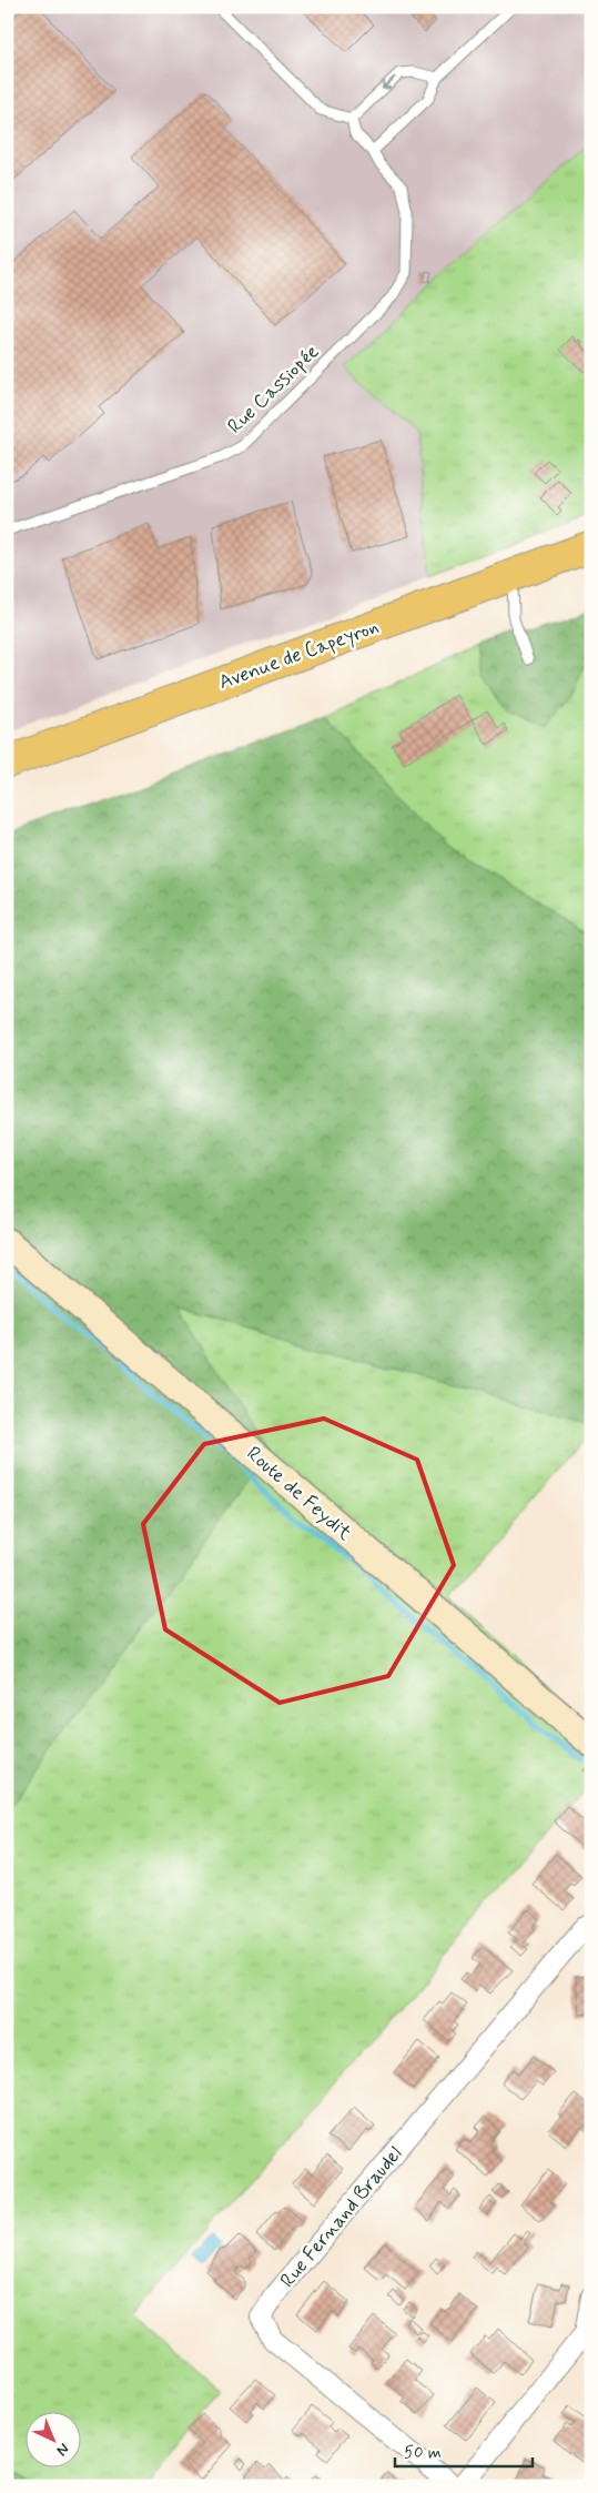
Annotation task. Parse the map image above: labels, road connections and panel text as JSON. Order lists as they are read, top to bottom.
{
  "streets": {
    "main road": ["Avenue de Capeyron"],
    "street": ["Route de Feydit", "Rue Fernand Braudel"],
    "lane": ["Rue Cassiopée"]
  },
  "scale_bar": "50 m",
  "north": "bottom right"
}
